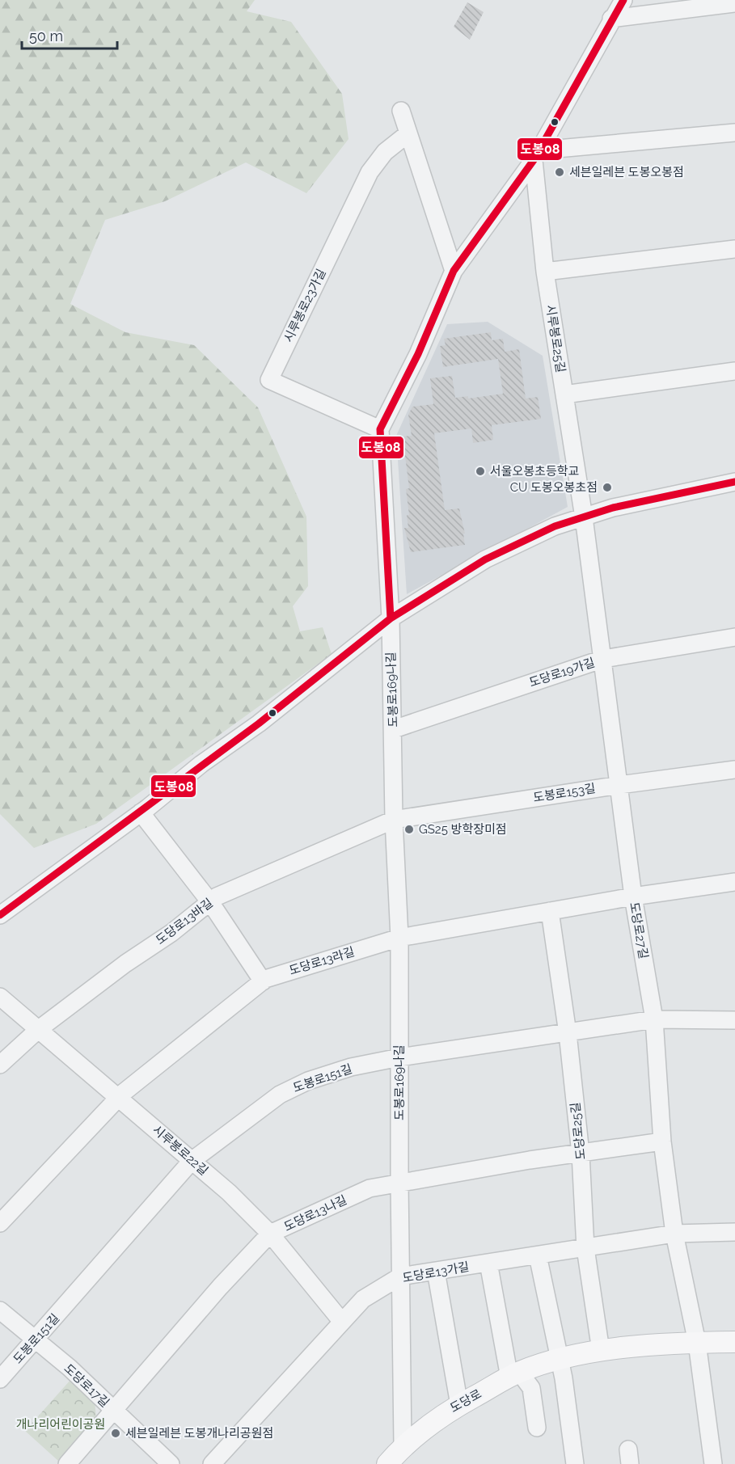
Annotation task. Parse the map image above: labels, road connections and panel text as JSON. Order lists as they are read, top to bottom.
{
  "streets": {
    "main road": ["도당로"],
    "street": [
      "시루봉로23가길",
      "시루봉로25길",
      "도당로19가길",
      "도봉로169나길",
      "도봉로153길",
      "도당로13바길",
      "도당로27길",
      "도당로13라길",
      "도봉로151길",
      "도당로25길",
      "시루봉로22길",
      "도당로13나길",
      "도당로13가길",
      "도당로17길"
    ]
  },
  "crossings": [
    ["시루봉로23가길", "도봉로169나길"],
    ["시루봉로25길", "도봉로169나길"],
    ["시루봉로25길", "도당로27길"],
    ["도당로19가길", "도봉로169나길"],
    ["도당로19가길", "도당로27길"],
    ["도봉로169나길", "도봉로153길"],
    ["도봉로169나길", "도당로13바길"],
    ["도봉로169나길", "도당로13라길"],
    ["도봉로169나길", "도봉로151길"],
    ["도봉로169나길", "도당로13나길"],
    ["도봉로169나길", "도당로13가길"],
    ["도봉로169나길", "도당로"],
    ["도봉로153길", "도당로13바길"],
    ["도봉로153길", "도당로27길"],
    ["도당로13바길", "시루봉로22길"],
    ["도당로27길", "도당로13라길"],
    ["도당로27길", "도봉로151길"],
    ["도당로27길", "도당로13나길"],
    ["도당로27길", "도당로13가길"],
    ["도당로27길", "도당로"],
    ["도당로13라길", "도당로25길"],
    ["도당로13라길", "시루봉로22길"],
    ["도봉로151길", "도당로25길"],
    ["도봉로151길", "시루봉로22길"],
    ["도봉로151길", "도당로17길"],
    ["도당로25길", "도당로13나길"],
    ["도당로25길", "도당로13가길"],
    ["도당로25길", "도당로"],
    ["시루봉로22길", "도당로13나길"],
    ["시루봉로22길", "도당로13가길"],
    ["도당로13나길", "도당로17길"]
  ],
  "parks": ["개나리어린이공원"],
  "places": [
    "세븐일레븐 도봉오봉점",
    "서울오봉초등학교",
    "CU 도봉오봉초점",
    "GS25 방학장미점",
    "세븐일레븐 도봉개나리공원점"
  ],
  "lines": ["transit line 도봉08"],
  "scale_bar": "50 m"
}
